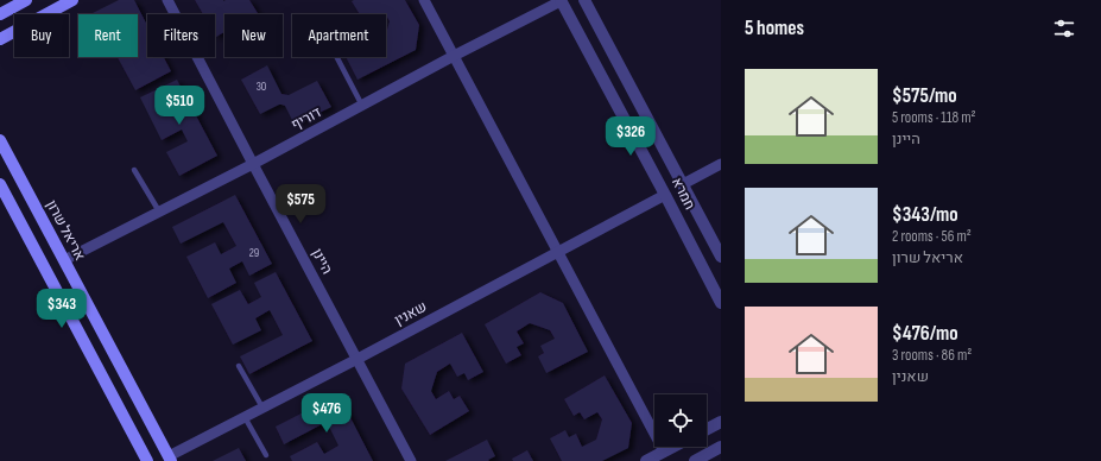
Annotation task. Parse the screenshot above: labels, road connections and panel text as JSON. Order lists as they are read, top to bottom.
{
  "streets": {
    "main road": ["אריאל שרון"],
    "street": [
      "דוריף",
      "חמרא",
      "היינן",
      "שאנין"
    ]
  },
  "crossings": [
    ["דוריף", "חמרא"],
    ["דוריף", "אריאל שרון"],
    ["דוריף", "היינן"],
    ["חמרא", "שאנין"],
    ["אריאל שרון", "שאנין"],
    ["היינן", "שאנין"]
  ],
  "house_numbers": ["30", "29"],
  "page": {
    "heading": "5 homes",
    "chip": [
      "Buy",
      "Rent",
      "Filters",
      "New",
      "Apartment"
    ],
    "list": [
      {
        "name": "$575/mo",
        "note": "5 rooms · 118 m² · היינן"
      },
      {
        "name": "$343/mo",
        "note": "2 rooms · 56 m² · אריאל שרון"
      },
      {
        "name": "$476/mo",
        "note": "3 rooms · 86 m² · שאנין"
      }
    ],
    "price": [
      "$510",
      "$326",
      "$575",
      "$343",
      "$476"
    ]
  }
}
